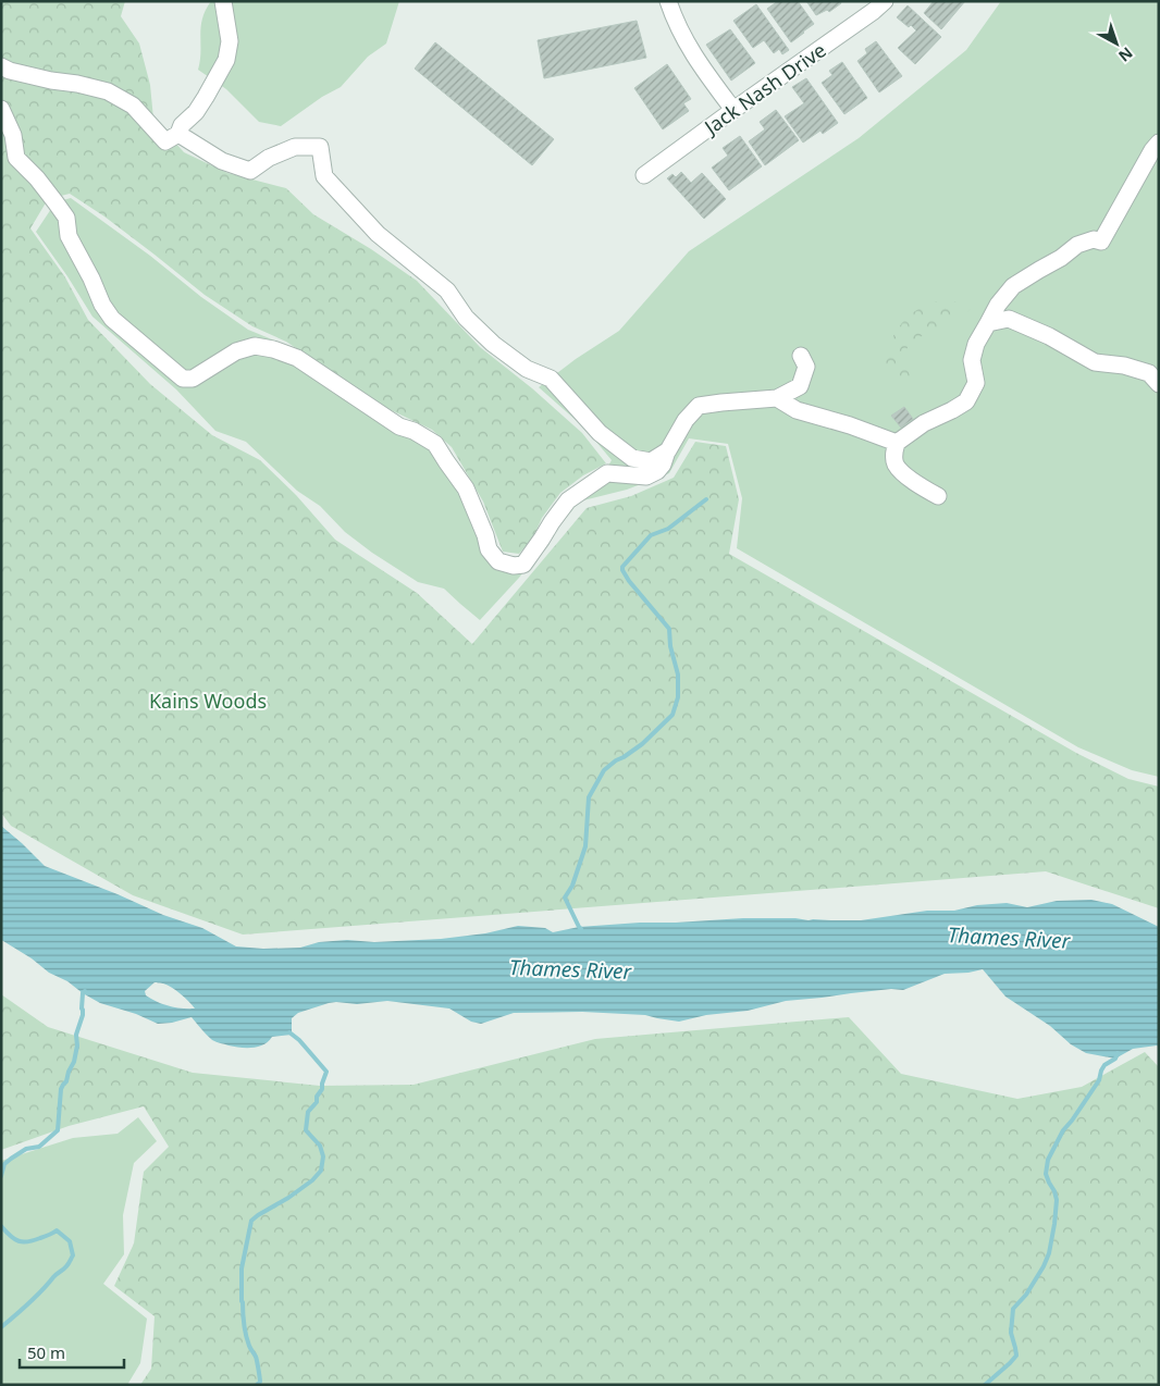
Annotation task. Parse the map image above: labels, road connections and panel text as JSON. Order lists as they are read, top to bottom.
{
  "streets": {
    "street": ["Jack Nash Drive"]
  },
  "water": ["Thames River"],
  "parks": ["Kains Woods"],
  "scale_bar": "50 m",
  "north": "bottom right"
}
